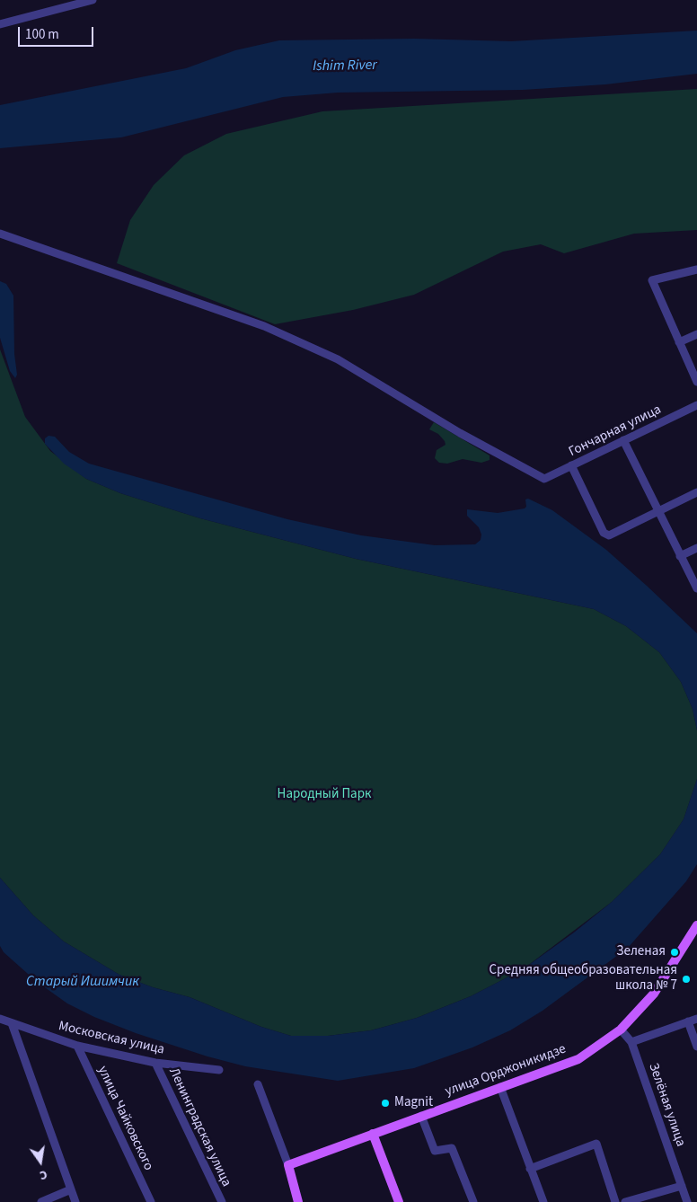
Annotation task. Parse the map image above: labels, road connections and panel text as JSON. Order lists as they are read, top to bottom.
{
  "streets": {
    "main road": ["улица Орджоникидзе"],
    "street": [
      "Гончарная улица",
      "Московская улица",
      "Зелёная улица",
      "улица Чайковского",
      "Ленинградская улица"
    ]
  },
  "crossings": [
    ["Московская улица", "улица Чайковского"],
    ["Московская улица", "Ленинградская улица"]
  ],
  "water": ["Ishim River", "Старый Ишимчик"],
  "parks": ["Народный Парк"],
  "places": ["Зеленая", "Средняя общеобразовательная школа № 7", "Magnit"],
  "scale_bar": "100 m",
  "north": "bottom"
}
